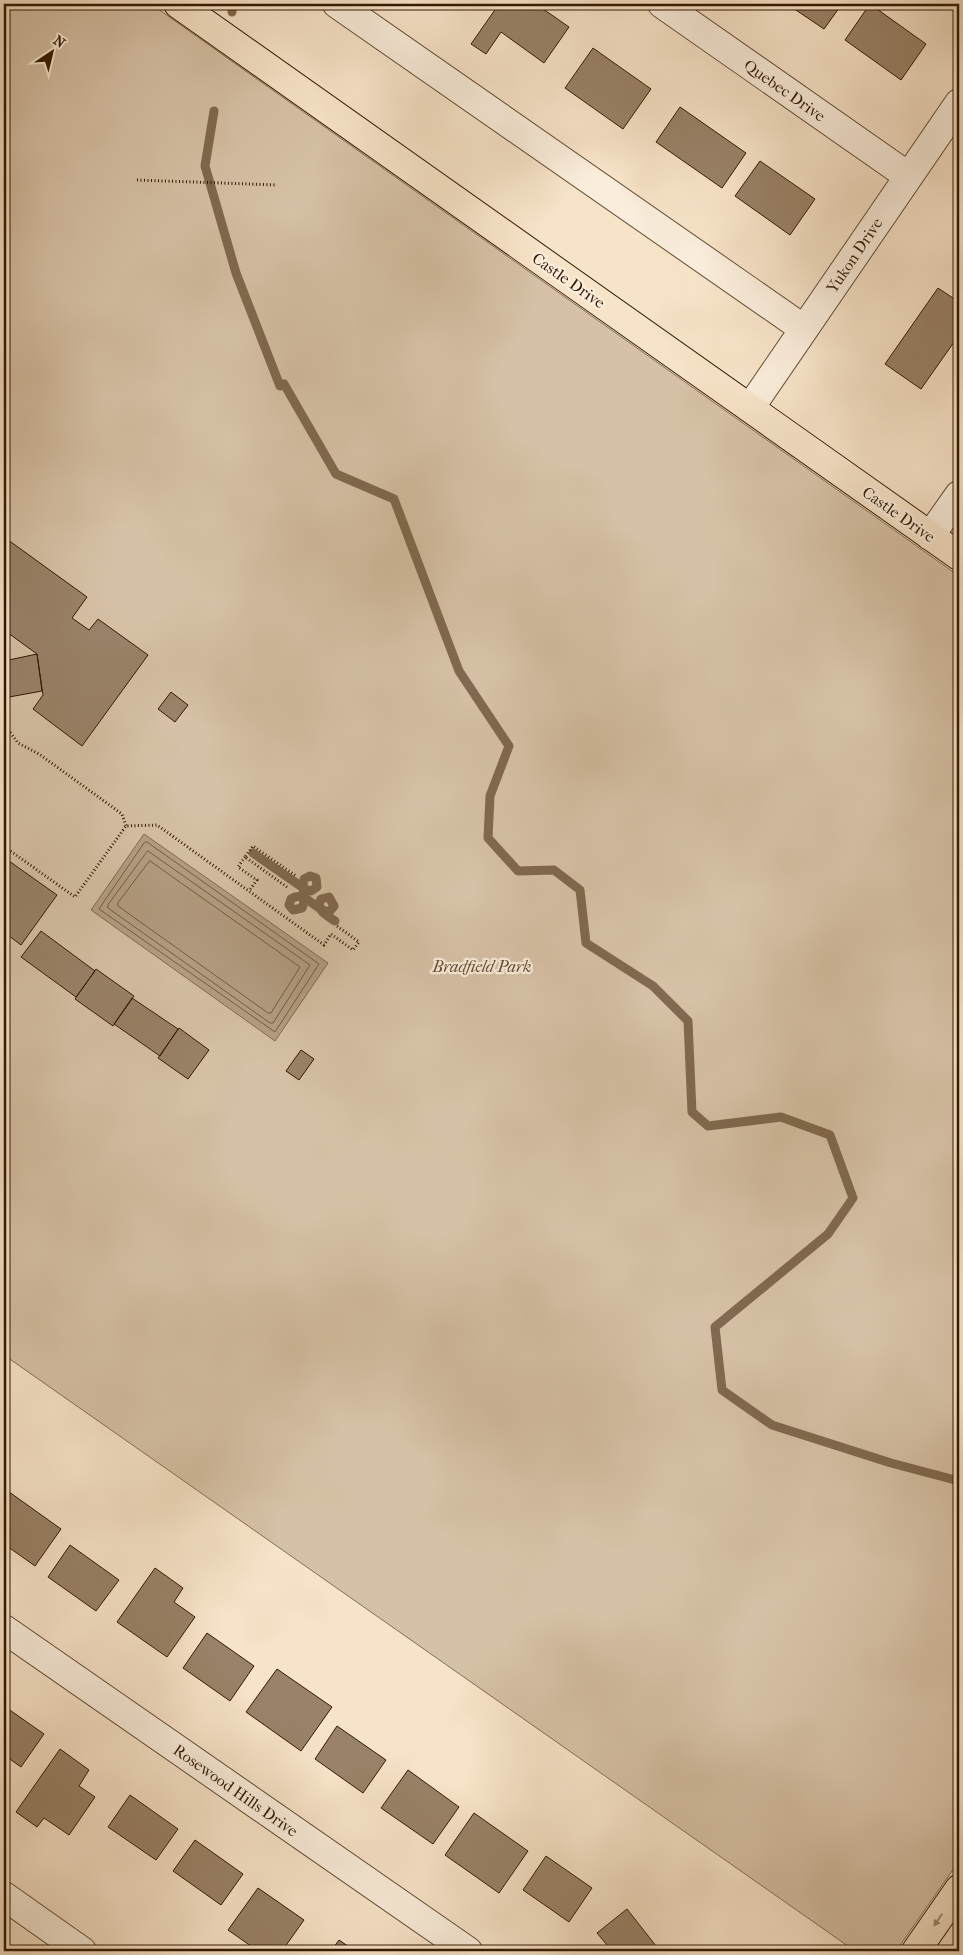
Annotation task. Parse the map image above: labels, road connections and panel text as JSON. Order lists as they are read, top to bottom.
{
  "streets": {
    "main road": ["Castle Drive"],
    "street": ["Quebec Drive", "Yukon Drive", "Rosewood Hills Drive"]
  },
  "crossings": [
    ["Quebec Drive", "Yukon Drive"],
    ["Yukon Drive", "Castle Drive"]
  ],
  "parks": ["Bradfield Park"],
  "north": "top right"
}
